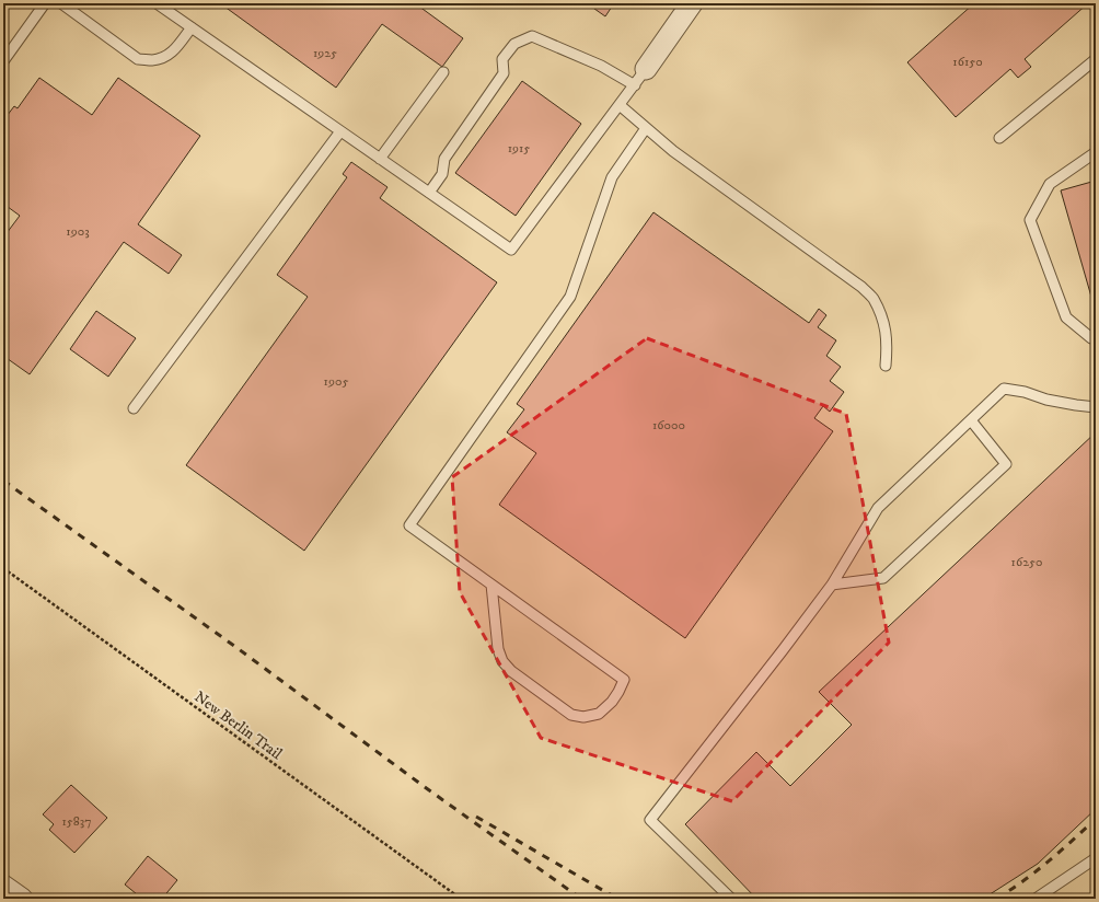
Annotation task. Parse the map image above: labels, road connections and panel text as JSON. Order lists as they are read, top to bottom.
{
  "streets": {
    "path": ["New Berlin Trail"]
  },
  "house_numbers": [
    "1925",
    "16150",
    "1915",
    "1903",
    "1905",
    "16000",
    "16250",
    "15837"
  ]
}
